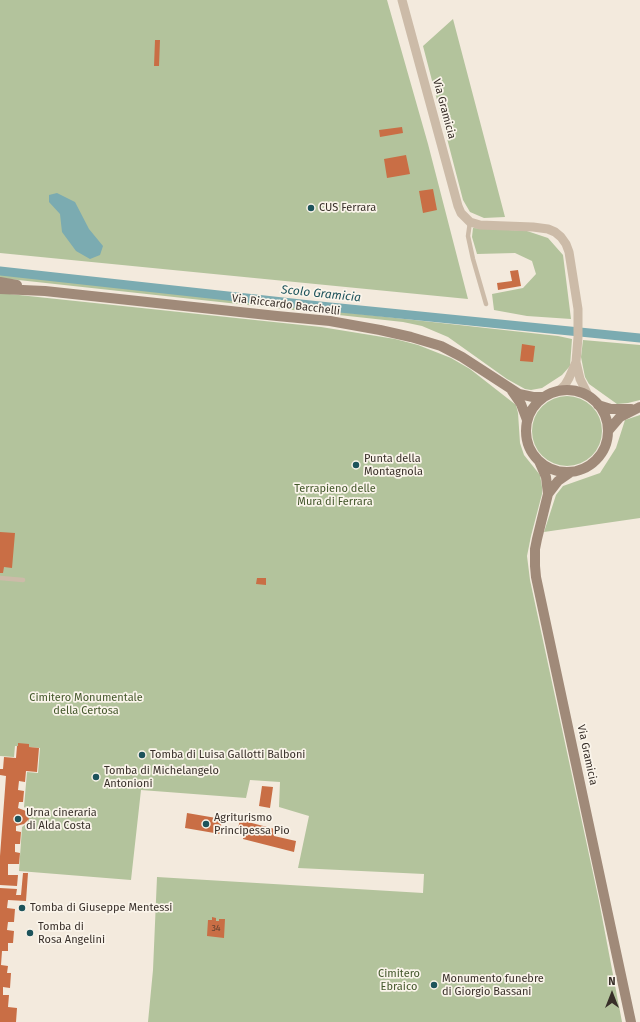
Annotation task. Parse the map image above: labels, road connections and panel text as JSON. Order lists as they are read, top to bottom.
{
  "streets": {
    "main road": ["Via Gramicia", "Via Riccardo Bacchelli"]
  },
  "crossings": [
    ["Via Gramicia", "Via Riccardo Bacchelli"]
  ],
  "water": ["Scolo Gramicia"],
  "parks": ["Terrapieno delle Mura di Ferrara", "Cimitero Monumentale della Certosa", "Cimitero Ebraico"],
  "places": [
    "CUS Ferrara",
    "Punta della Montagnola",
    "Tomba di Luisa Gallotti Balboni",
    "Tomba di Michelangelo Antonioni",
    "Urna cineraria di Alda Costa",
    "Agriturismo Principessa Pio",
    "Tomba di Giuseppe Mentessi",
    "Tomba di Rosa Angelini",
    "Monumento funebre di Giorgio Bassani"
  ],
  "house_numbers": ["34"],
  "north": "top"
}
